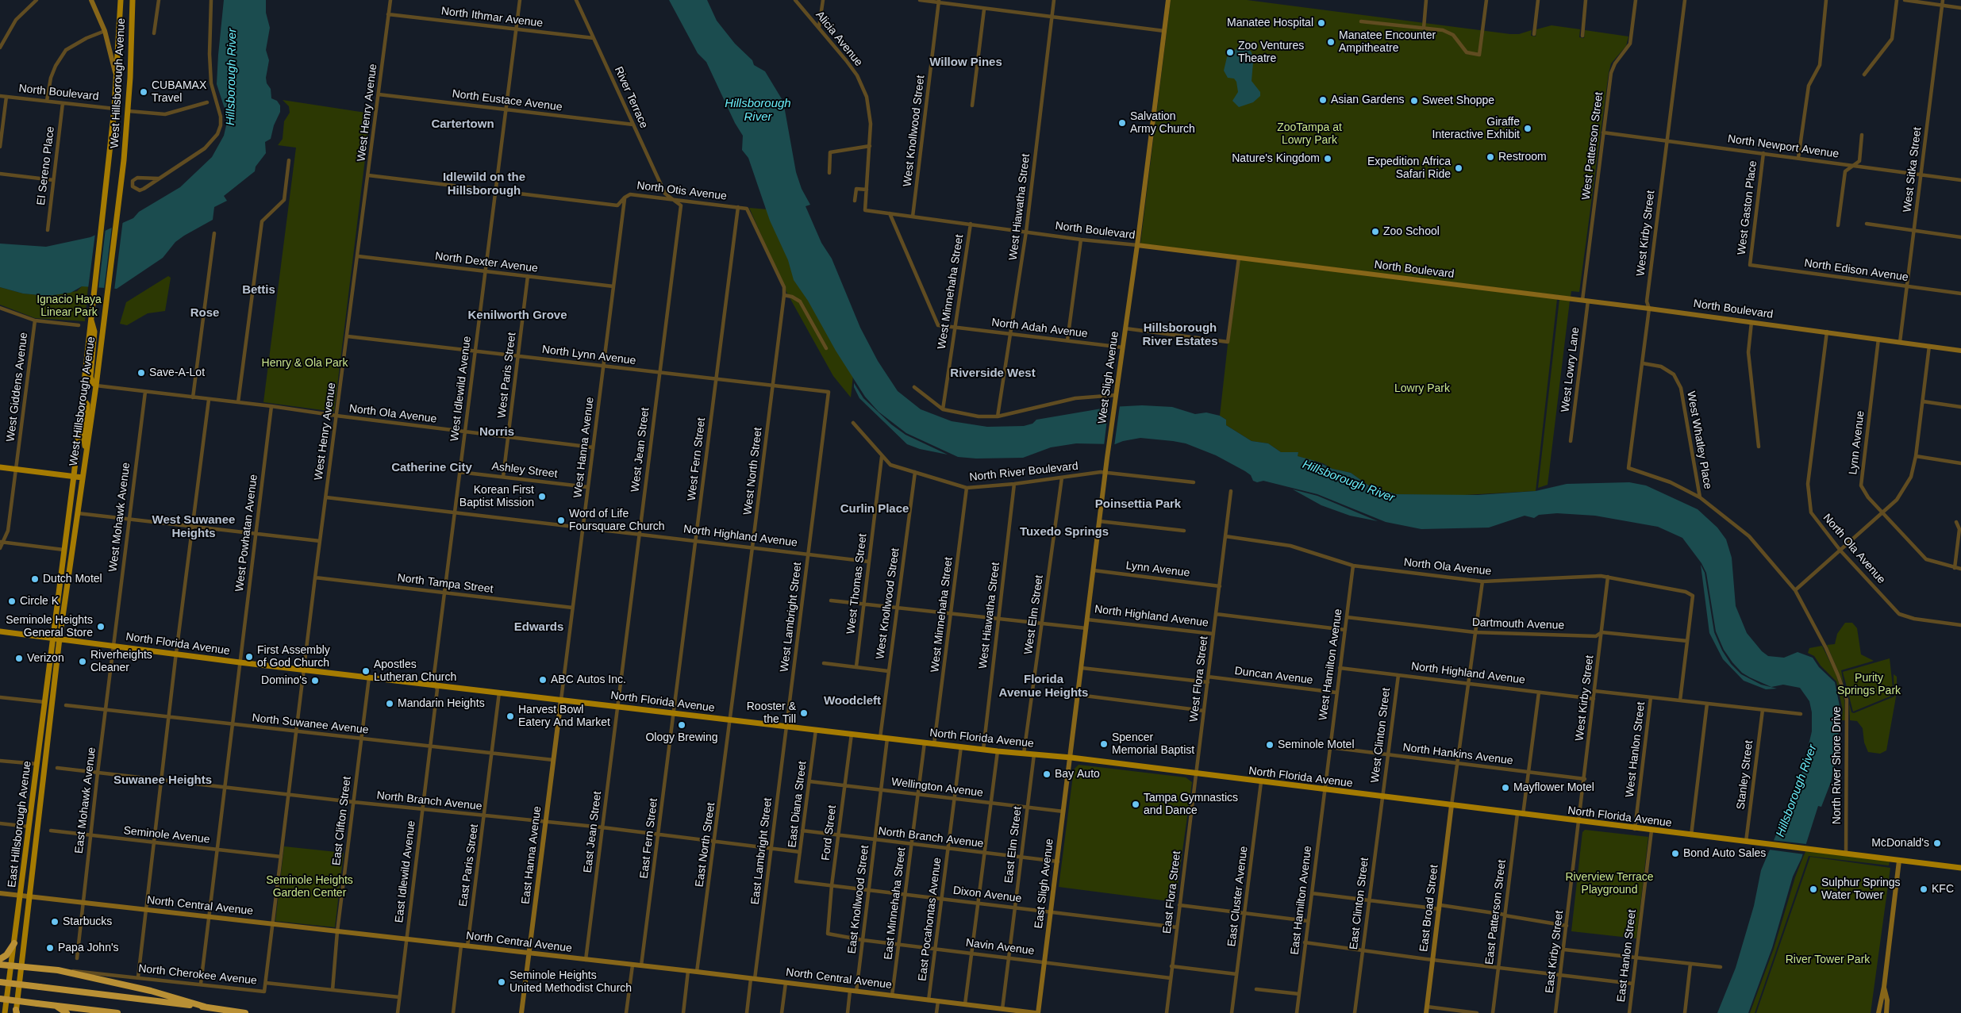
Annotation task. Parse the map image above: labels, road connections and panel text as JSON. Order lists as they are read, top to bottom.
{
  "streets": {
    "main road": ["West Hillsborough Avenue", "North Florida Avenue", "East Hillsborough Avenue"],
    "street": [
      "North Ithmar Avenue",
      "Alicia Avenue",
      "North Boulevard",
      "River Terrace",
      "North Eustace Avenue",
      "West Henry Avenue",
      "West Knollwood Street",
      "West Patterson Street",
      "North Newport Avenue",
      "El Sereno Place",
      "West Sitka Street",
      "North Otis Avenue",
      "West Hiawatha Street",
      "West Gaston Place",
      "West Kirby Street",
      "North Dexter Avenue",
      "North Edison Avenue",
      "West Minnehaha Street",
      "North Adah Avenue",
      "North Lynn Avenue",
      "West Lowry Lane",
      "West Paris Street",
      "West Sligh Avenue",
      "West Giddens Avenue",
      "West Idlewild Avenue",
      "North Ola Avenue",
      "West Whatley Place",
      "Lynn Avenue",
      "West Hanna Avenue",
      "West Jean Street",
      "West Fern Street",
      "Ashley Street",
      "West North Street",
      "North River Boulevard",
      "West Mohawk Avenue",
      "West Powhatan Avenue",
      "North Highland Avenue",
      "North Tampa Street",
      "West Thomas Street",
      "West Elm Street",
      "West Lambright Street",
      "Dartmouth Avenue",
      "West Hamilton Avenue",
      "Duncan Avenue",
      "West Flora Street",
      "North Suwanee Avenue",
      "West Clinton Street",
      "West Hanlon Street",
      "North Hankins Avenue",
      "North River Shore Drive",
      "Stanley Street",
      "Wellington Avenue",
      "East Mohawk Avenue",
      "North Branch Avenue",
      "East Diana Street",
      "East Clifton Street",
      "East Jean Street",
      "Ford Street",
      "Seminole Avenue",
      "East Fern Street",
      "East North Street",
      "East Elm Street",
      "East Lambright Street",
      "East Hanna Avenue",
      "East Paris Street",
      "East Idlewild Avenue",
      "East Sligh Avenue",
      "East Flora Street",
      "Dixon Avenue",
      "East Cluster Avenue",
      "East Knollwood Street",
      "East Hamilton Avenue",
      "East Minnehaha Street",
      "East Clinton Street",
      "North Central Avenue",
      "East Broad Street",
      "East Patterson Street",
      "East Pocahontas Avenue",
      "Navin Avenue",
      "East Kirby Street",
      "East Hanlon Street",
      "North Cherokee Avenue"
    ]
  },
  "crossings": [
    ["North Ithmar Avenue", "River Terrace"],
    ["North Ithmar Avenue", "West Henry Avenue"],
    ["North Ithmar Avenue", "West Idlewild Avenue"],
    ["Alicia Avenue", "North Boulevard"],
    ["West Hillsborough Avenue", "North Boulevard"],
    ["West Hillsborough Avenue", "North Ola Avenue"],
    ["West Hillsborough Avenue", "North Florida Avenue"],
    ["West Hillsborough Avenue", "East Hillsborough Avenue"],
    ["North Boulevard", "West Knollwood Street"],
    ["North Boulevard", "West Patterson Street"],
    ["North Boulevard", "El Sereno Place"],
    ["North Boulevard", "West Sitka Street"],
    ["North Boulevard", "West Hiawatha Street"],
    ["North Boulevard", "West Kirby Street"],
    ["North Boulevard", "West Minnehaha Street"],
    ["North Boulevard", "West Lowry Lane"],
    ["North Boulevard", "West Sligh Avenue"],
    ["North Boulevard", "North Ola Avenue"],
    ["North Boulevard", "Lynn Avenue"],
    ["River Terrace", "North Eustace Avenue"],
    ["River Terrace", "North Otis Avenue"],
    ["River Terrace", "West Jean Street"],
    ["North Eustace Avenue", "West Henry Avenue"],
    ["North Eustace Avenue", "West Idlewild Avenue"],
    ["West Henry Avenue", "North Otis Avenue"],
    ["West Henry Avenue", "North Dexter Avenue"],
    ["West Henry Avenue", "North Lynn Avenue"],
    ["West Henry Avenue", "North Ola Avenue"],
    ["West Henry Avenue", "North Highland Avenue"],
    ["West Henry Avenue", "North Tampa Street"],
    ["West Henry Avenue", "North Florida Avenue"],
    ["West Henry Avenue", "North Suwanee Avenue"],
    ["West Henry Avenue", "North Branch Avenue"],
    ["West Henry Avenue", "Seminole Avenue"],
    ["West Henry Avenue", "North Central Avenue"],
    ["West Henry Avenue", "North Cherokee Avenue"],
    ["West Knollwood Street", "North River Boulevard"],
    ["West Knollwood Street", "North Highland Avenue"],
    ["West Knollwood Street", "North Florida Avenue"],
    ["West Patterson Street", "North Newport Avenue"],
    ["West Patterson Street", "West Lowry Lane"],
    ["North Newport Avenue", "West Sitka Street"],
    ["North Newport Avenue", "West Gaston Place"],
    ["North Newport Avenue", "West Kirby Street"],
    ["West Sitka Street", "North Edison Avenue"],
    ["North Otis Avenue", "West Idlewild Avenue"],
    ["North Otis Avenue", "West Hanna Avenue"],
    ["North Otis Avenue", "West Jean Street"],
    ["North Otis Avenue", "West Fern Street"],
    ["West Hiawatha Street", "North Adah Avenue"],
    ["West Hiawatha Street", "North River Boulevard"],
    ["West Hiawatha Street", "North Highland Avenue"],
    ["West Hiawatha Street", "North Florida Avenue"],
    ["West Gaston Place", "North Edison Avenue"],
    ["West Kirby Street", "North Ola Avenue"],
    ["West Kirby Street", "West Whatley Place"],
    ["West Kirby Street", "North Highland Avenue"],
    ["West Kirby Street", "Dartmouth Avenue"],
    ["West Kirby Street", "North Florida Avenue"],
    ["West Kirby Street", "North Hankins Avenue"],
    ["West Kirby Street", "North River Shore Drive"],
    ["West Kirby Street", "East Kirby Street"],
    ["North Dexter Avenue", "West Paris Street"],
    ["North Dexter Avenue", "West Idlewild Avenue"],
    ["North Dexter Avenue", "West Hanna Avenue"],
    ["West Minnehaha Street", "North Adah Avenue"],
    ["West Minnehaha Street", "North River Boulevard"],
    ["West Minnehaha Street", "North Highland Avenue"],
    ["West Minnehaha Street", "North Florida Avenue"],
    ["North Adah Avenue", "West Sligh Avenue"],
    ["North Lynn Avenue", "West Paris Street"],
    ["North Lynn Avenue", "West Idlewild Avenue"],
    ["North Lynn Avenue", "West Hanna Avenue"],
    ["North Lynn Avenue", "West Jean Street"],
    ["North Lynn Avenue", "West Fern Street"],
    ["North Lynn Avenue", "West North Street"],
    ["North Lynn Avenue", "West Lambright Street"],
    ["West Paris Street", "North Ola Avenue"],
    ["West Paris Street", "Ashley Street"],
    ["West Sligh Avenue", "Lynn Avenue"],
    ["West Sligh Avenue", "North River Boulevard"],
    ["West Sligh Avenue", "North Highland Avenue"],
    ["West Sligh Avenue", "North Florida Avenue"],
    ["West Sligh Avenue", "East Sligh Avenue"],
    ["West Idlewild Avenue", "North Ola Avenue"],
    ["West Idlewild Avenue", "Ashley Street"],
    ["West Idlewild Avenue", "North Highland Avenue"],
    ["West Idlewild Avenue", "North Tampa Street"],
    ["West Idlewild Avenue", "North Florida Avenue"],
    ["West Idlewild Avenue", "East Idlewild Avenue"],
    ["North Ola Avenue", "West Hanna Avenue"],
    ["North Ola Avenue", "West Mohawk Avenue"],
    ["North Ola Avenue", "West Powhatan Avenue"],
    ["North Ola Avenue", "Dartmouth Avenue"],
    ["North Ola Avenue", "West Hamilton Avenue"],
    ["North Ola Avenue", "West Flora Street"],
    ["West Whatley Place", "North River Shore Drive"],
    ["Lynn Avenue", "West Flora Street"],
    ["West Hanna Avenue", "Ashley Street"],
    ["West Hanna Avenue", "North Highland Avenue"],
    ["West Hanna Avenue", "North Tampa Street"],
    ["West Hanna Avenue", "North Florida Avenue"],
    ["West Hanna Avenue", "East Hanna Avenue"],
    ["West Jean Street", "North Highland Avenue"],
    ["West Jean Street", "North Florida Avenue"],
    ["West Jean Street", "East Jean Street"],
    ["West Fern Street", "North Highland Avenue"],
    ["West Fern Street", "North Florida Avenue"],
    ["West Fern Street", "East Fern Street"],
    ["West North Street", "North Highland Avenue"],
    ["West North Street", "North Florida Avenue"],
    ["West North Street", "East North Street"],
    ["North River Boulevard", "West Thomas Street"],
    ["North River Boulevard", "West Elm Street"],
    ["West Mohawk Avenue", "North Florida Avenue"],
    ["West Mohawk Avenue", "East Mohawk Avenue"],
    ["West Powhatan Avenue", "North Florida Avenue"],
    ["West Powhatan Avenue", "North Suwanee Avenue"],
    ["West Powhatan Avenue", "North Branch Avenue"],
    ["West Powhatan Avenue", "Seminole Avenue"],
    ["West Powhatan Avenue", "North Central Avenue"],
    ["West Powhatan Avenue", "North Cherokee Avenue"],
    ["North Highland Avenue", "West Thomas Street"],
    ["North Highland Avenue", "West Elm Street"],
    ["North Highland Avenue", "West Lambright Street"],
    ["North Highland Avenue", "West Hamilton Avenue"],
    ["North Highland Avenue", "West Flora Street"],
    ["North Highland Avenue", "West Clinton Street"],
    ["West Elm Street", "North Florida Avenue"],
    ["West Lambright Street", "North Florida Avenue"],
    ["West Lambright Street", "East Lambright Street"],
    ["Dartmouth Avenue", "West Hamilton Avenue"],
    ["North Florida Avenue", "West Hamilton Avenue"],
    ["North Florida Avenue", "West Flora Street"],
    ["North Florida Avenue", "West Clinton Street"],
    ["North Florida Avenue", "West Hanlon Street"],
    ["North Florida Avenue", "North River Shore Drive"],
    ["North Florida Avenue", "Stanley Street"],
    ["North Florida Avenue", "East Mohawk Avenue"],
    ["North Florida Avenue", "East Diana Street"],
    ["North Florida Avenue", "East Clifton Street"],
    ["North Florida Avenue", "East Hillsborough Avenue"],
    ["North Florida Avenue", "East Jean Street"],
    ["North Florida Avenue", "Ford Street"],
    ["North Florida Avenue", "East Fern Street"],
    ["North Florida Avenue", "East North Street"],
    ["North Florida Avenue", "East Elm Street"],
    ["North Florida Avenue", "East Lambright Street"],
    ["North Florida Avenue", "East Hanna Avenue"],
    ["North Florida Avenue", "East Paris Street"],
    ["North Florida Avenue", "East Idlewild Avenue"],
    ["North Florida Avenue", "East Sligh Avenue"],
    ["North Florida Avenue", "East Flora Street"],
    ["North Florida Avenue", "East Cluster Avenue"],
    ["North Florida Avenue", "East Knollwood Street"],
    ["North Florida Avenue", "East Hamilton Avenue"],
    ["North Florida Avenue", "East Minnehaha Street"],
    ["North Florida Avenue", "East Clinton Street"],
    ["North Florida Avenue", "East Broad Street"],
    ["North Florida Avenue", "East Patterson Street"],
    ["North Florida Avenue", "East Pocahontas Avenue"],
    ["North Florida Avenue", "East Kirby Street"],
    ["North Florida Avenue", "East Hanlon Street"],
    ["West Hamilton Avenue", "Duncan Avenue"],
    ["West Hamilton Avenue", "North Hankins Avenue"],
    ["West Hamilton Avenue", "East Hamilton Avenue"],
    ["Duncan Avenue", "West Flora Street"],
    ["West Flora Street", "East Flora Street"],
    ["North Suwanee Avenue", "East Mohawk Avenue"],
    ["North Suwanee Avenue", "East Clifton Street"],
    ["North Suwanee Avenue", "East Hanna Avenue"],
    ["North Suwanee Avenue", "East Paris Street"],
    ["North Suwanee Avenue", "East Idlewild Avenue"],
    ["West Clinton Street", "North Hankins Avenue"],
    ["West Clinton Street", "East Clinton Street"],
    ["Wellington Avenue", "East Diana Street"],
    ["Wellington Avenue", "Ford Street"],
    ["Wellington Avenue", "East Elm Street"],
    ["Wellington Avenue", "East Sligh Avenue"],
    ["Wellington Avenue", "East Knollwood Street"],
    ["Wellington Avenue", "East Minnehaha Street"],
    ["Wellington Avenue", "East Pocahontas Avenue"],
    ["East Mohawk Avenue", "North Branch Avenue"],
    ["East Mohawk Avenue", "Seminole Avenue"],
    ["East Mohawk Avenue", "North Central Avenue"],
    ["North Branch Avenue", "East Diana Street"],
    ["North Branch Avenue", "East Clifton Street"],
    ["North Branch Avenue", "East Jean Street"],
    ["North Branch Avenue", "Ford Street"],
    ["North Branch Avenue", "East Fern Street"],
    ["North Branch Avenue", "East North Street"],
    ["North Branch Avenue", "East Elm Street"],
    ["North Branch Avenue", "East Lambright Street"],
    ["North Branch Avenue", "East Hanna Avenue"],
    ["North Branch Avenue", "East Paris Street"],
    ["North Branch Avenue", "East Idlewild Avenue"],
    ["North Branch Avenue", "East Sligh Avenue"],
    ["North Branch Avenue", "East Knollwood Street"],
    ["North Branch Avenue", "East Minnehaha Street"],
    ["North Branch Avenue", "East Pocahontas Avenue"],
    ["East Diana Street", "Dixon Avenue"],
    ["East Clifton Street", "North Central Avenue"],
    ["East Clifton Street", "North Cherokee Avenue"],
    ["East Hillsborough Avenue", "North Central Avenue"],
    ["East Jean Street", "North Central Avenue"],
    ["Ford Street", "Dixon Avenue"],
    ["Ford Street", "Navin Avenue"],
    ["East Fern Street", "North Central Avenue"],
    ["East North Street", "North Central Avenue"],
    ["East Elm Street", "Dixon Avenue"],
    ["East Elm Street", "North Central Avenue"],
    ["East Elm Street", "Navin Avenue"],
    ["East Lambright Street", "North Central Avenue"],
    ["East Hanna Avenue", "North Central Avenue"],
    ["East Paris Street", "North Central Avenue"],
    ["East Idlewild Avenue", "North Central Avenue"],
    ["East Idlewild Avenue", "North Cherokee Avenue"],
    ["East Sligh Avenue", "Dixon Avenue"],
    ["East Sligh Avenue", "North Central Avenue"],
    ["East Sligh Avenue", "Navin Avenue"],
    ["East Flora Street", "Dixon Avenue"],
    ["East Flora Street", "Navin Avenue"],
    ["Dixon Avenue", "East Knollwood Street"],
    ["Dixon Avenue", "East Minnehaha Street"],
    ["Dixon Avenue", "East Pocahontas Avenue"],
    ["East Knollwood Street", "North Central Avenue"],
    ["East Knollwood Street", "Navin Avenue"],
    ["East Minnehaha Street", "North Central Avenue"],
    ["East Minnehaha Street", "Navin Avenue"],
    ["North Central Avenue", "East Pocahontas Avenue"],
    ["East Pocahontas Avenue", "Navin Avenue"]
  ],
  "districts": [
    "Willow Pines",
    "Cartertown",
    "Idlewild on the Hillsborough",
    "Bettis",
    "Rose",
    "Kenilworth Grove",
    "Hillsborough River Estates",
    "Riverside West",
    "Norris",
    "Catherine City",
    "Poinsettia Park",
    "Curlin Place",
    "West Suwanee Heights",
    "Tuxedo Springs",
    "Edwards",
    "Florida Avenue Heights",
    "Woodcleft",
    "Suwanee Heights"
  ],
  "water": ["Hillsborough River"],
  "parks": [
    "ZooTampa at Lowry Park",
    "Ignacio Haya Linear Park",
    "Henry & Ola Park",
    "Lowry Park",
    "Purity Springs Park",
    "Riverview Terrace Playground",
    "Seminole Heights Garden Center",
    "River Tower Park"
  ],
  "places": [
    "Manatee Hospital",
    "Manatee Encounter Ampitheatre",
    "Zoo Ventures Theatre",
    "CUBAMAX Travel",
    "Asian Gardens",
    "Sweet Shoppe",
    "Salvation Army Church",
    "Giraffe Interactive Exhibit",
    "Restroom",
    "Nature's Kingdom",
    "Expedition Africa Safari Ride",
    "Zoo School",
    "Save-A-Lot",
    "Korean First Baptist Mission",
    "Word of Life Foursquare Church",
    "Dutch Motel",
    "Circle K",
    "Seminole Heights General Store",
    "First Assembly of God Church",
    "Verizon",
    "Riverheights Cleaner",
    "Apostles Lutheran Church",
    "ABC Autos Inc.",
    "Domino's",
    "Mandarin Heights",
    "Rooster & the Till",
    "Harvest Bowl Eatery And Market",
    "Ology Brewing",
    "Spencer Memorial Baptist",
    "Seminole Motel",
    "Bay Auto",
    "Mayflower Motel",
    "Tampa Gymnastics and Dance",
    "McDonald's",
    "Bond Auto Sales",
    "Sulphur Springs Water Tower",
    "KFC",
    "Starbucks",
    "Papa John's",
    "Seminole Heights United Methodist Church"
  ]
}
